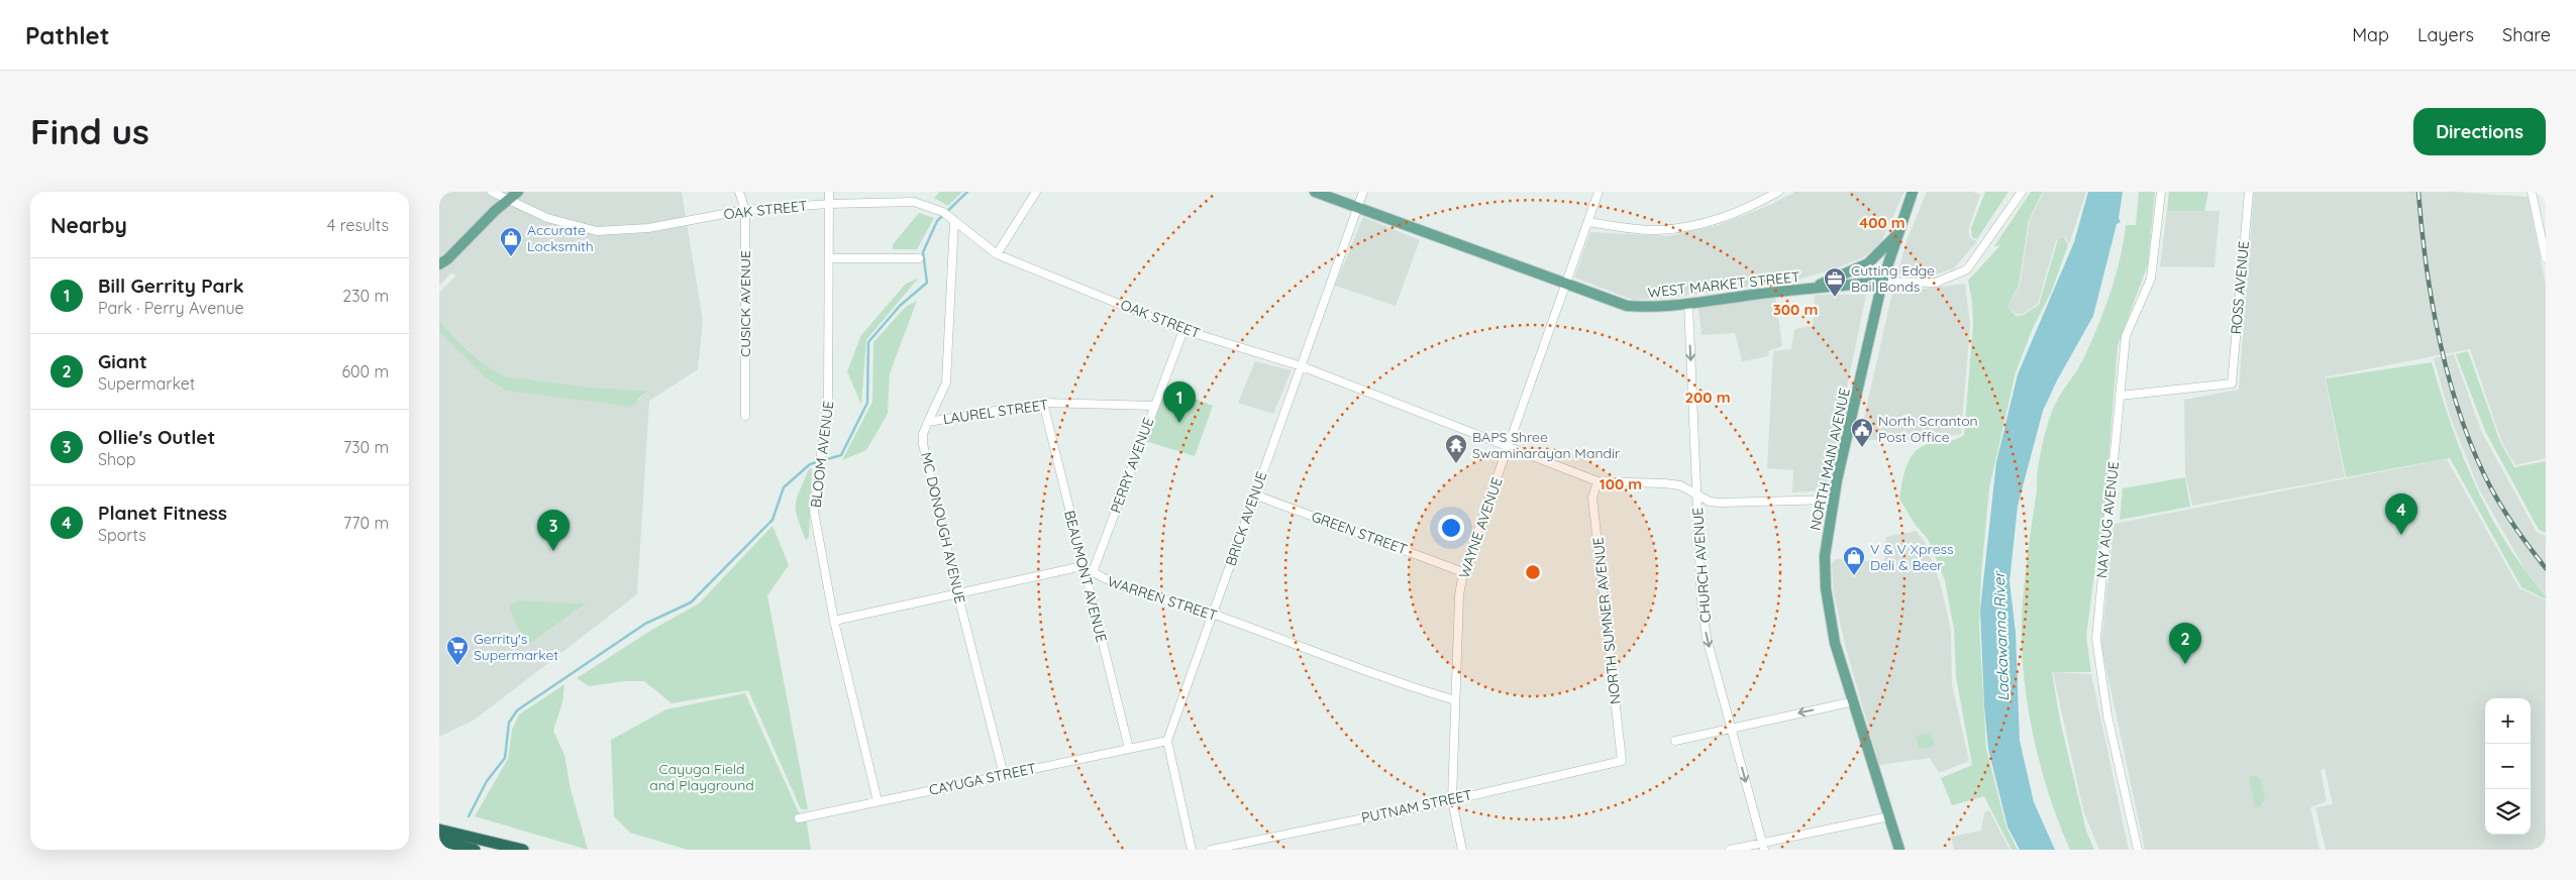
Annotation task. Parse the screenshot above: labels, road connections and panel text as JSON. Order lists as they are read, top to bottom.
{
  "streets": {
    "main road": ["WEST MARKET STREET", "NORTH MAIN AVENUE"],
    "street": [
      "OAK STREET",
      "ROSS AVENUE",
      "CUSICK AVENUE",
      "LAUREL STREET",
      "BLOOM AVENUE",
      "PERRY AVENUE",
      "BRICK AVENUE",
      "NAY AUG AVENUE",
      "MC DONOUGH AVENUE",
      "WAYNE AVENUE",
      "GREEN STREET",
      "CHURCH AVENUE",
      "BEAUMONT AVENUE",
      "WARREN STREET",
      "NORTH SUMNER AVENUE",
      "CAYUGA STREET",
      "PUTNAM STREET"
    ]
  },
  "crossings": [
    ["OAK STREET", "CUSICK AVENUE"],
    ["OAK STREET", "BLOOM AVENUE"],
    ["OAK STREET", "NORTH MAIN AVENUE"],
    ["OAK STREET", "PERRY AVENUE"],
    ["OAK STREET", "BRICK AVENUE"],
    ["OAK STREET", "MC DONOUGH AVENUE"],
    ["OAK STREET", "WAYNE AVENUE"],
    ["OAK STREET", "CHURCH AVENUE"],
    ["OAK STREET", "NORTH SUMNER AVENUE"],
    ["WEST MARKET STREET", "NORTH MAIN AVENUE"],
    ["WEST MARKET STREET", "BRICK AVENUE"],
    ["WEST MARKET STREET", "WAYNE AVENUE"],
    ["WEST MARKET STREET", "CHURCH AVENUE"],
    ["ROSS AVENUE", "NAY AUG AVENUE"],
    ["LAUREL STREET", "PERRY AVENUE"],
    ["LAUREL STREET", "MC DONOUGH AVENUE"],
    ["LAUREL STREET", "BEAUMONT AVENUE"],
    ["BLOOM AVENUE", "CAYUGA STREET"],
    ["PERRY AVENUE", "WARREN STREET"],
    ["BRICK AVENUE", "GREEN STREET"],
    ["BRICK AVENUE", "WARREN STREET"],
    ["BRICK AVENUE", "CAYUGA STREET"],
    ["MC DONOUGH AVENUE", "CAYUGA STREET"],
    ["WAYNE AVENUE", "GREEN STREET"],
    ["WAYNE AVENUE", "WARREN STREET"],
    ["WAYNE AVENUE", "PUTNAM STREET"],
    ["BEAUMONT AVENUE", "WARREN STREET"],
    ["BEAUMONT AVENUE", "CAYUGA STREET"],
    ["NORTH SUMNER AVENUE", "PUTNAM STREET"]
  ],
  "one_way": ["CHURCH AVENUE"],
  "water": ["Lackawanna River"],
  "parks": ["Cayuga Field and Playground"],
  "places": {
    "shop": ["Accurate Locksmith", "V & V Xpress Deli & Beer"],
    "office": ["Cutting Edge Bail Bonds"],
    "public building": ["North Scranton Post Office"],
    "temple": ["BAPS Shree Swaminarayan Mandir"],
    "supermarket": ["Gerrity's Supermarket"]
  },
  "page": {
    "header": "Pathlet",
    "nav": ["Map", "Layers", "Share"],
    "buttons": "Directions",
    "title": "Find us",
    "heading": ["Nearby", "4 results"],
    "list": [
      {
        "mark": "1",
        "name": "Bill Gerrity Park",
        "note": "Park · Perry Avenue",
        "value": "230 m"
      },
      {
        "mark": "2",
        "name": "Giant",
        "note": "Supermarket",
        "value": "600 m"
      },
      {
        "mark": "3",
        "name": "Ollie's Outlet",
        "note": "Shop",
        "value": "730 m"
      },
      {
        "mark": "4",
        "name": "Planet Fitness",
        "note": "Sports",
        "value": "770 m"
      }
    ],
    "pins": [
      "1",
      "4",
      "3",
      "2"
    ],
    "map_buttons": ["+", "−"]
  },
  "rings": [
    "400 m",
    "300 m",
    "200 m",
    "100 m"
  ]
}
